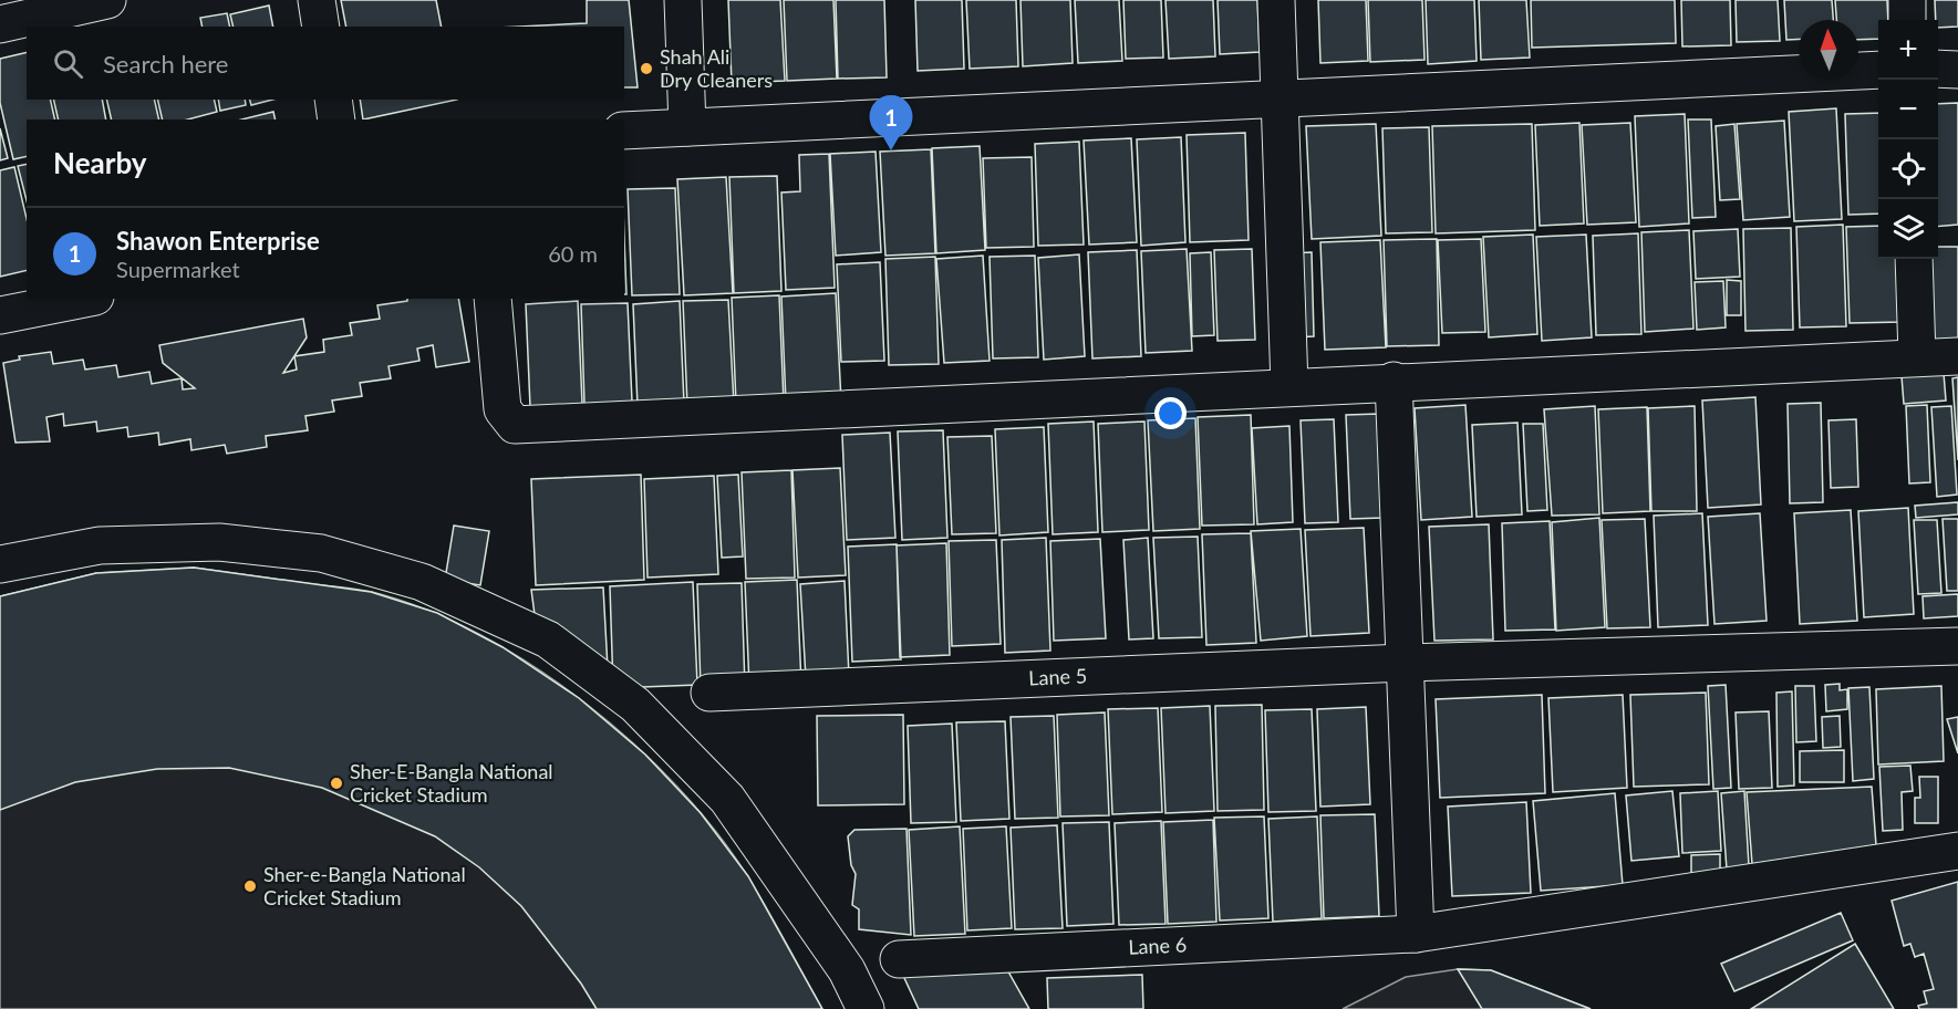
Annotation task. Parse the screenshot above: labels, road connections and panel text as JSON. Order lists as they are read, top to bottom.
{
  "streets": {
    "street": ["Lane 5", "Lane 6"]
  },
  "places": ["Shah Ali Dry Cleaners", "Sher-E-Bangla National Cricket Stadium", "Sher-e-Bangla National Cricket Stadium"],
  "north": "top",
  "page": {
    "map_buttons": ["+", "−"],
    "search": "Search here",
    "pins": "1",
    "heading": "Nearby",
    "list": [
      {
        "mark": "1",
        "name": "Shawon Enterprise",
        "note": "Supermarket",
        "value": "60 m"
      }
    ]
  }
}
